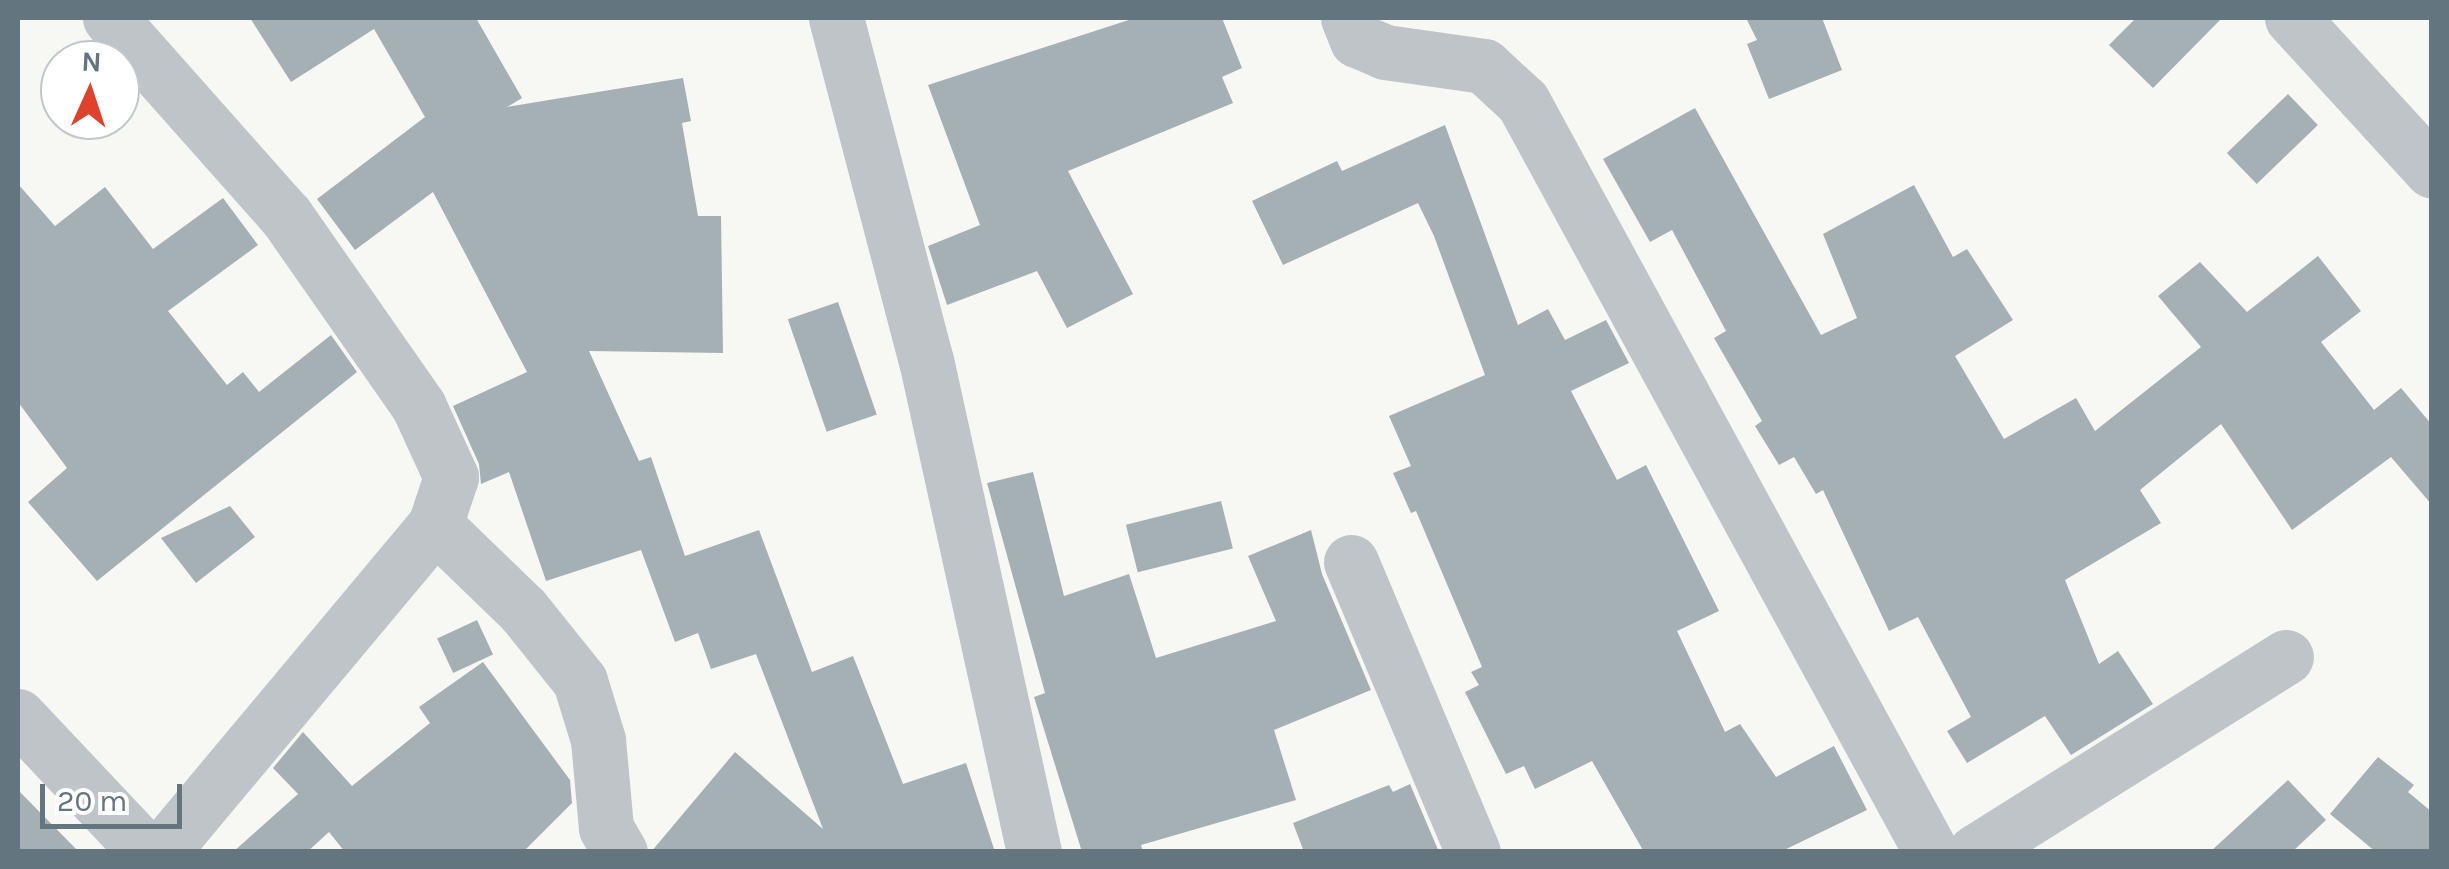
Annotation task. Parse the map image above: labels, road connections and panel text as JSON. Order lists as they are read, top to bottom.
{
  "scale_bar": "20 m",
  "north": "top"
}
